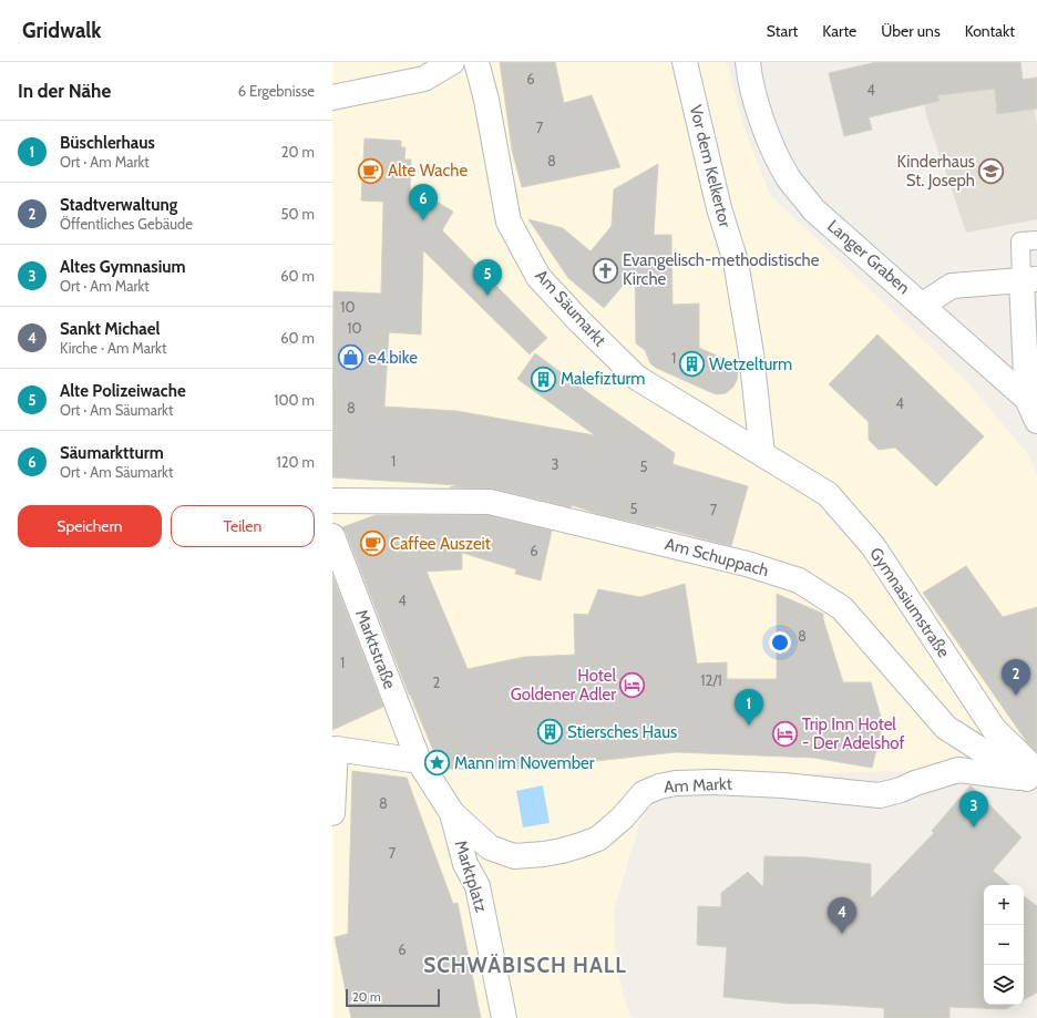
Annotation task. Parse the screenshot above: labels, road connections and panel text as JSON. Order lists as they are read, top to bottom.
{
  "streets": {
    "street": [
      "Vor dem Kelkertor",
      "Langer Graben",
      "Am Säumarkt",
      "Am Schuppach",
      "Gymnasiumstraße",
      "Marktstraße",
      "Am Markt",
      "Marktplatz"
    ]
  },
  "crossings": [
    ["Vor dem Kelkertor", "Am Säumarkt"],
    ["Vor dem Kelkertor", "Gymnasiumstraße"],
    ["Am Säumarkt", "Gymnasiumstraße"],
    ["Am Schuppach", "Gymnasiumstraße"],
    ["Am Schuppach", "Am Markt"],
    ["Gymnasiumstraße", "Am Markt"],
    ["Marktstraße", "Am Markt"],
    ["Am Markt", "Marktplatz"]
  ],
  "districts": ["SCHWÄBISCH HALL"],
  "places": {
    "cafe": ["Alte Wache", "Caffee Auszeit"],
    "school or university": ["Kinderhaus St. Joseph"],
    "church": ["Evangelisch-methodistische Kirche"],
    "shop": ["e4.bike"],
    "building": ["Wetzelturm", "Malefizturm", "Stiersches Haus"],
    "hotel": ["Hotel Goldener Adler", "Trip Inn Hotel - Der Adelshof"],
    "place": ["Mann im November"]
  },
  "house_numbers": [
    "6",
    "4",
    "7",
    "8",
    "10",
    "10",
    "1",
    "4",
    "8",
    "1",
    "3",
    "5",
    "5",
    "7",
    "6",
    "4",
    "8",
    "1",
    "12/1",
    "2",
    "8",
    "7",
    "6"
  ],
  "scale_bar": "20 m",
  "page": {
    "header": "Gridwalk",
    "nav": [
      "Start",
      "Karte",
      "Über uns",
      "Kontakt"
    ],
    "heading": ["In der Nähe", "6 Ergebnisse"],
    "list": [
      {
        "mark": "1",
        "name": "Büschlerhaus",
        "note": "Ort · Am Markt",
        "value": "20 m"
      },
      {
        "mark": "2",
        "name": "Stadtverwaltung",
        "note": "Öffentliches Gebäude",
        "value": "50 m"
      },
      {
        "mark": "3",
        "name": "Altes Gymnasium",
        "note": "Ort · Am Markt",
        "value": "60 m"
      },
      {
        "mark": "4",
        "name": "Sankt Michael",
        "note": "Kirche · Am Markt",
        "value": "60 m"
      },
      {
        "mark": "5",
        "name": "Alte Polizeiwache",
        "note": "Ort · Am Säumarkt",
        "value": "100 m"
      },
      {
        "mark": "6",
        "name": "Säumarktturm",
        "note": "Ort · Am Säumarkt",
        "value": "120 m"
      }
    ],
    "pins": [
      "6",
      "5",
      "2",
      "1",
      "3",
      "4"
    ],
    "buttons": ["Speichern", "Teilen"],
    "map_buttons": ["+", "−"],
    "scale": "20 m"
  }
}
